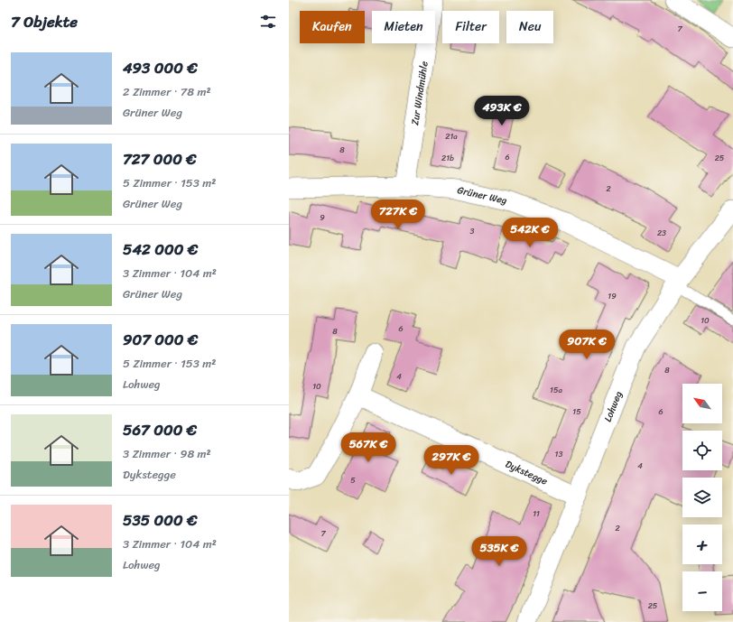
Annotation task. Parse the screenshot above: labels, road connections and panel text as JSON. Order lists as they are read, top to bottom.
{
  "streets": {
    "street": [
      "Zur Windmühle",
      "Grüner Weg",
      "Lohweg",
      "Dykstegge"
    ]
  },
  "crossings": [
    ["Zur Windmühle", "Grüner Weg"],
    ["Grüner Weg", "Lohweg"],
    ["Lohweg", "Dykstegge"]
  ],
  "house_numbers": [
    "7",
    "21a",
    "8",
    "6",
    "21b",
    "25",
    "2",
    "9",
    "3",
    "23",
    "19",
    "10",
    "6",
    "8",
    "8",
    "4",
    "10",
    "15a",
    "15",
    "6",
    "13",
    "4",
    "5",
    "11",
    "2",
    "7",
    "25"
  ],
  "north": "top left",
  "page": {
    "heading": "7 Objekte",
    "chip": [
      "Kaufen",
      "Mieten",
      "Filter",
      "Neu"
    ],
    "list": [
      {
        "name": "493 000 €",
        "note": "2 Zimmer · 78 m² · Grüner Weg"
      },
      {
        "name": "727 000 €",
        "note": "5 Zimmer · 153 m² · Grüner Weg"
      },
      {
        "name": "542 000 €",
        "note": "3 Zimmer · 104 m² · Grüner Weg"
      },
      {
        "name": "907 000 €",
        "note": "5 Zimmer · 153 m² · Lohweg"
      },
      {
        "name": "567 000 €",
        "note": "3 Zimmer · 98 m² · Dykstegge"
      },
      {
        "name": "535 000 €",
        "note": "3 Zimmer · 104 m² · Lohweg"
      }
    ],
    "price": [
      "493K €",
      "727K €",
      "542K €",
      "907K €",
      "567K €",
      "297K €",
      "535K €"
    ],
    "map_buttons": ["+", "−"]
  }
}
